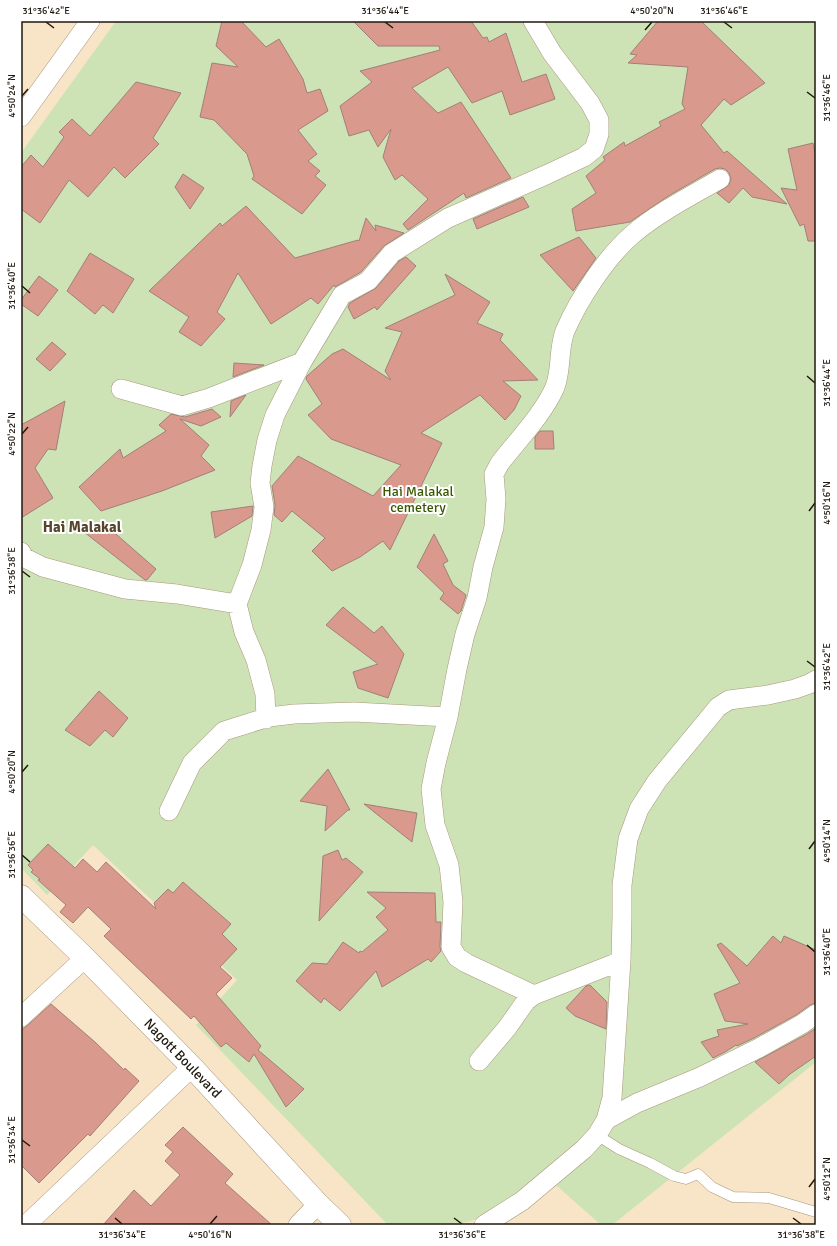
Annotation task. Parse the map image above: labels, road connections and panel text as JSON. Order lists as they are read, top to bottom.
{
  "streets": {
    "street": ["Nagott Boulevard"]
  },
  "districts": ["Hai Malakal"],
  "parks": ["Hai Malakal cemetery"],
  "coordinates": [
    "31°36'42\"E",
    "31°36'44\"E",
    "4°50'20\"N",
    "31°36'46\"E",
    "4°50'24\"N",
    "31°36'40\"E",
    "4°50'22\"N",
    "4°50'16\"N",
    "31°36'38\"E",
    "4°50'14\"N",
    "31°36'36\"E",
    "31°36'34\"E",
    "4°50'12\"N"
  ]
}
